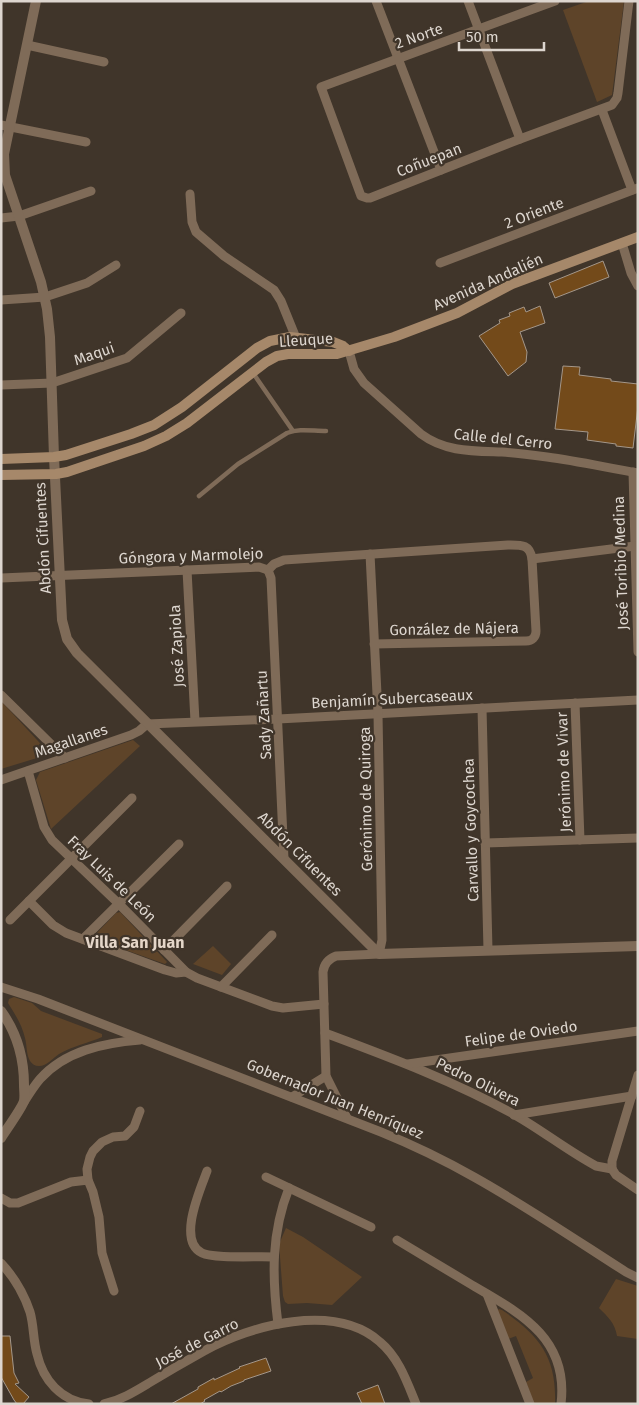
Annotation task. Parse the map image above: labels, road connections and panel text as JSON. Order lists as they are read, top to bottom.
{
  "streets": {
    "main road": ["Avenida Andalién", "Lleuque"],
    "street": [
      "2 Norte",
      "Coñuepan",
      "2 Oriente",
      "Maqui",
      "Calle del Cerro",
      "Abdón Cifuentes",
      "Góngora y Marmolejo",
      "José Toribio Medina",
      "González de Nájera",
      "José Zapiola",
      "Benjamín Subercaseaux",
      "Sady Zañartu",
      "Magallanes",
      "Jerónimo de Vivar",
      "Gerónimo de Quiroga",
      "Carvallo y Goycochea",
      "Fray Luis de León",
      "Felipe de Oviedo",
      "Pedro Olivera",
      "Gobernador Juan Henríquez",
      "José de Garro"
    ]
  },
  "crossings": [
    ["2 Norte", "Coñuepan"],
    ["Avenida Andalién", "Lleuque"],
    ["Avenida Andalién", "Calle del Cerro"],
    ["Lleuque", "Calle del Cerro"],
    ["Lleuque", "Abdón Cifuentes"],
    ["Maqui", "Abdón Cifuentes"],
    ["Calle del Cerro", "José Toribio Medina"],
    ["Abdón Cifuentes", "Góngora y Marmolejo"],
    ["Abdón Cifuentes", "Benjamín Subercaseaux"],
    ["Abdón Cifuentes", "Sady Zañartu"],
    ["Abdón Cifuentes", "Magallanes"],
    ["Abdón Cifuentes", "Gerónimo de Quiroga"],
    ["Góngora y Marmolejo", "González de Nájera"],
    ["Góngora y Marmolejo", "José Zapiola"],
    ["Góngora y Marmolejo", "Sady Zañartu"],
    ["Góngora y Marmolejo", "Gerónimo de Quiroga"],
    ["González de Nájera", "Gerónimo de Quiroga"],
    ["José Zapiola", "Benjamín Subercaseaux"],
    ["Benjamín Subercaseaux", "Sady Zañartu"],
    ["Benjamín Subercaseaux", "Magallanes"],
    ["Benjamín Subercaseaux", "Jerónimo de Vivar"],
    ["Benjamín Subercaseaux", "Gerónimo de Quiroga"],
    ["Benjamín Subercaseaux", "Carvallo y Goycochea"],
    ["Magallanes", "Fray Luis de León"],
    ["Jerónimo de Vivar", "Carvallo y Goycochea"],
    ["Felipe de Oviedo", "Pedro Olivera"]
  ],
  "districts": ["Villa San Juan"],
  "scale_bar": "50 m"
}
